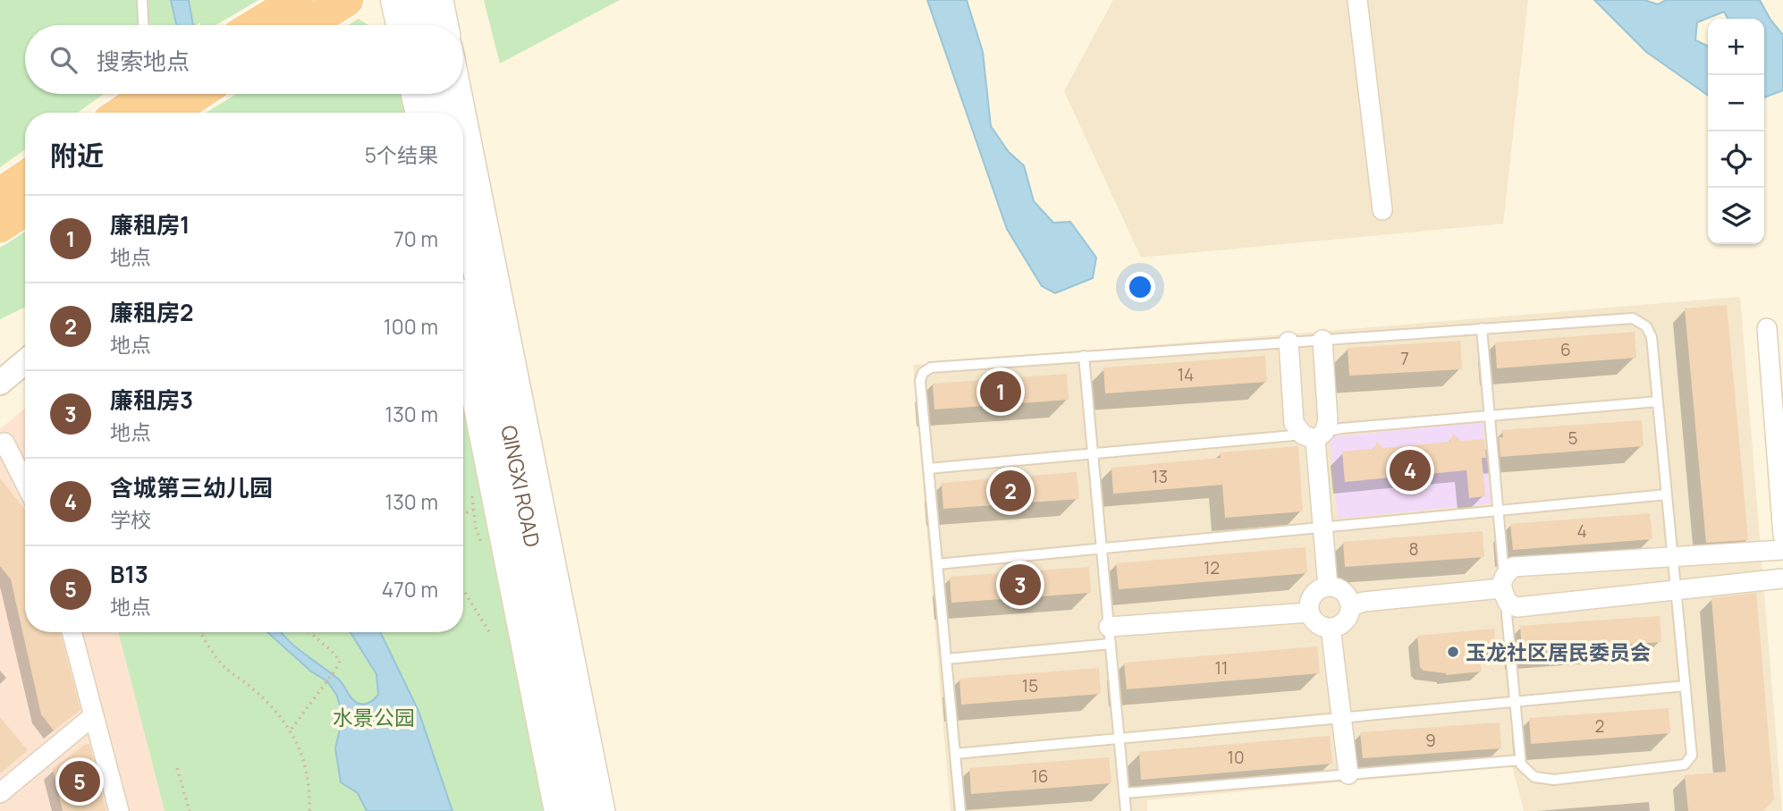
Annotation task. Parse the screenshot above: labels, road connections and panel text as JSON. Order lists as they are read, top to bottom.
{
  "streets": {
    "main road": ["QINGXI ROAD"]
  },
  "parks": ["水景公园"],
  "places": ["玉龙社区居民委员会"],
  "house_numbers": [
    "6",
    "7",
    "14",
    "5",
    "13",
    "4",
    "8",
    "12",
    "11",
    "15",
    "2",
    "9",
    "10",
    "16"
  ],
  "page": {
    "map_buttons": ["+", "−"],
    "search": "搜索地点",
    "heading": ["附近", "5个结果"],
    "list": [
      {
        "mark": "1",
        "name": "廉租房1",
        "note": "地点",
        "value": "70 m"
      },
      {
        "mark": "2",
        "name": "廉租房2",
        "note": "地点",
        "value": "100 m"
      },
      {
        "mark": "3",
        "name": "廉租房3",
        "note": "地点",
        "value": "130 m"
      },
      {
        "mark": "4",
        "name": "含城第三幼儿园",
        "note": "学校",
        "value": "130 m"
      },
      {
        "mark": "5",
        "name": "B13",
        "note": "地点",
        "value": "470 m"
      }
    ],
    "pins": [
      "1",
      "4",
      "2",
      "3",
      "5"
    ]
  }
}
